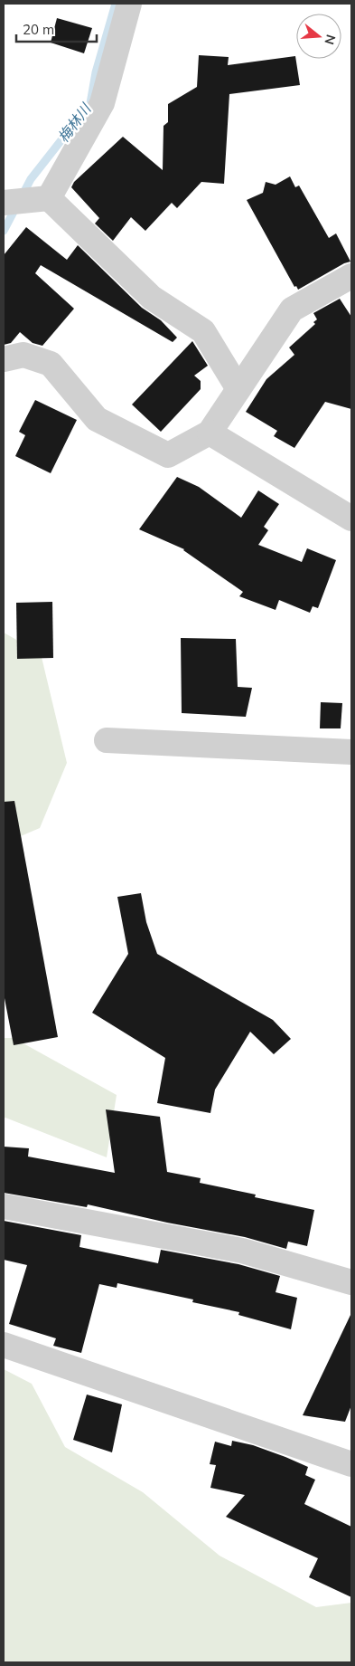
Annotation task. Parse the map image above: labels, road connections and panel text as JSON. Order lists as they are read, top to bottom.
{
  "water": ["梅林川"],
  "scale_bar": "20 m",
  "north": "right"
}
